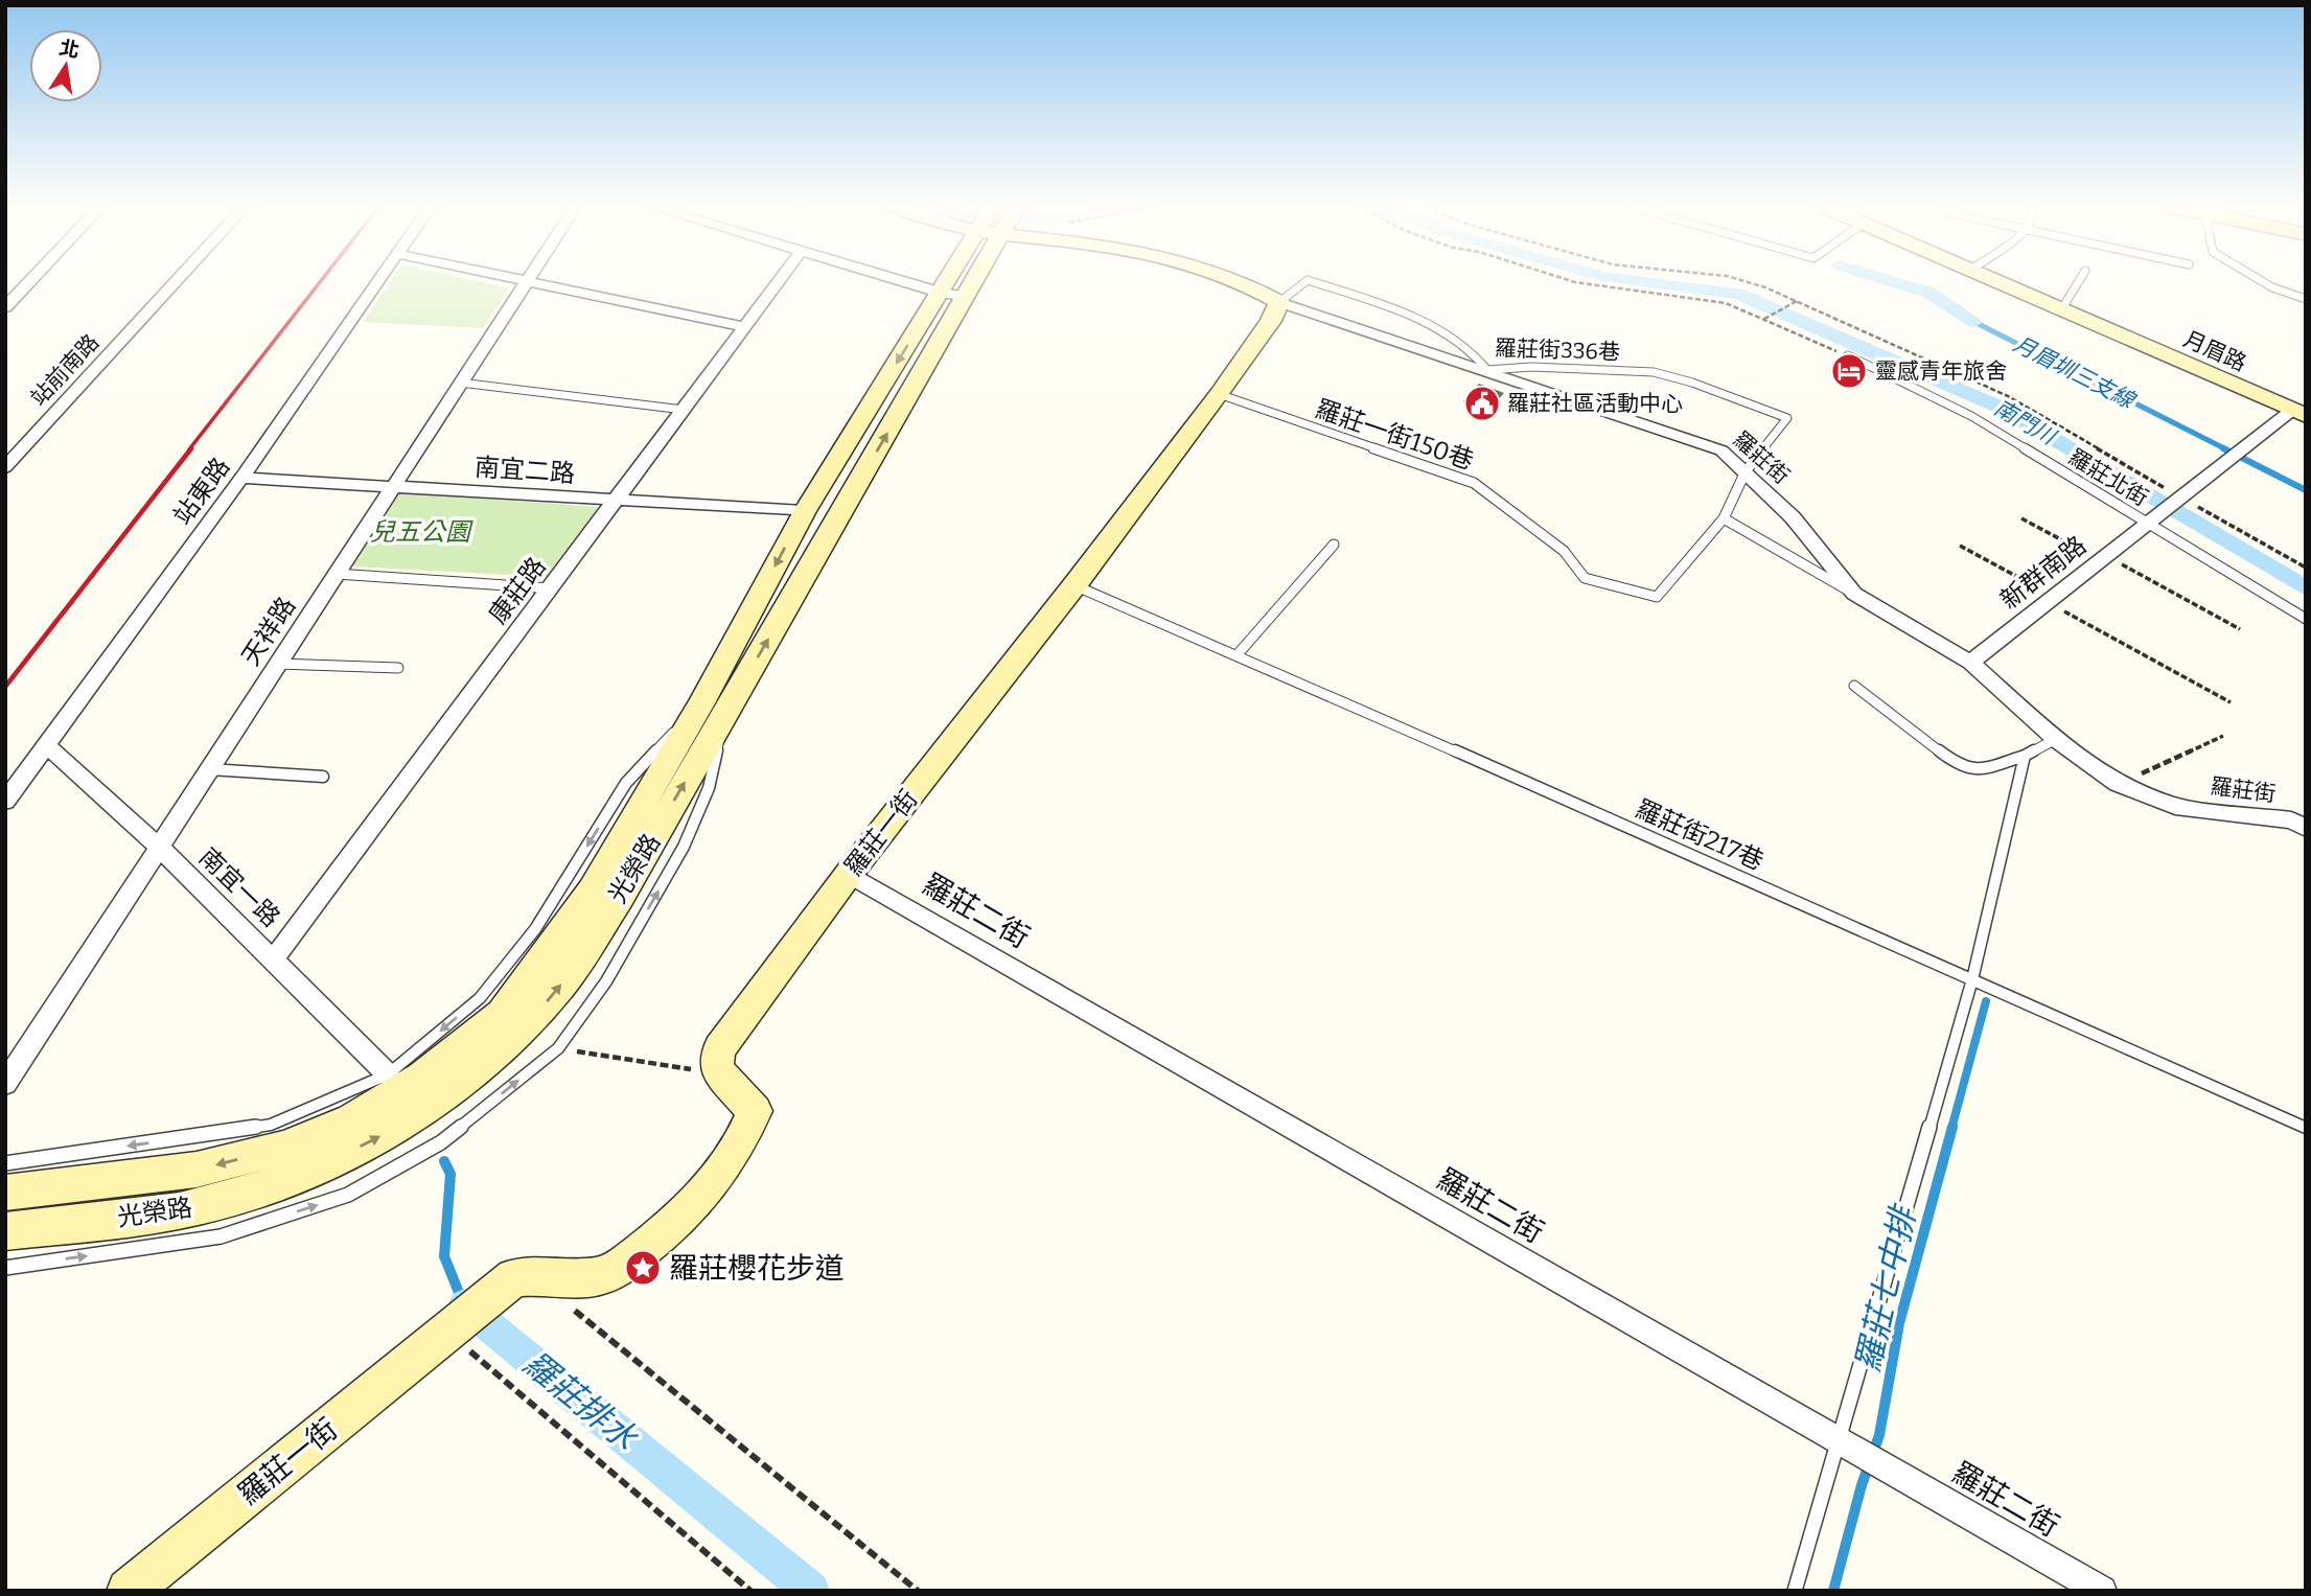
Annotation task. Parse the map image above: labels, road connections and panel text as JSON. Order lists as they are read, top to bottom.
{
  "streets": {
    "street": [
      "月眉路",
      "站前南路",
      "羅莊街",
      "南宜二路",
      "站東路",
      "新群南路",
      "康莊路",
      "天祥路",
      "羅莊一街",
      "光榮路",
      "南宜一路",
      "羅莊二街"
    ],
    "lane": [
      "羅莊街336巷",
      "羅莊一街150巷",
      "羅莊北街",
      "羅莊街217巷"
    ]
  },
  "crossings": [
    ["羅莊街336巷", "羅莊街"],
    ["羅莊街336巷", "羅莊一街"],
    ["月眉路", "新群南路"],
    ["羅莊一街150巷", "羅莊一街"],
    ["羅莊街", "新群南路"],
    ["羅莊街", "羅莊一街"],
    ["南宜二路", "站東路"],
    ["南宜二路", "康莊路"],
    ["南宜二路", "天祥路"],
    ["南宜二路", "光榮路"],
    ["羅莊北街", "新群南路"],
    ["站東路", "南宜一路"],
    ["康莊路", "南宜一路"],
    ["天祥路", "南宜一路"],
    ["羅莊一街", "羅莊街217巷"],
    ["羅莊一街", "羅莊二街"]
  ],
  "water": [
    "月眉圳三支線",
    "南門川",
    "羅莊七中排",
    "羅莊排水"
  ],
  "parks": ["兒五公園"],
  "places": {
    "hotel": ["靈感青年旅舍"],
    "public building": ["羅莊社區活動中心"],
    "place": ["羅莊櫻花步道"]
  },
  "north": "top"
}
